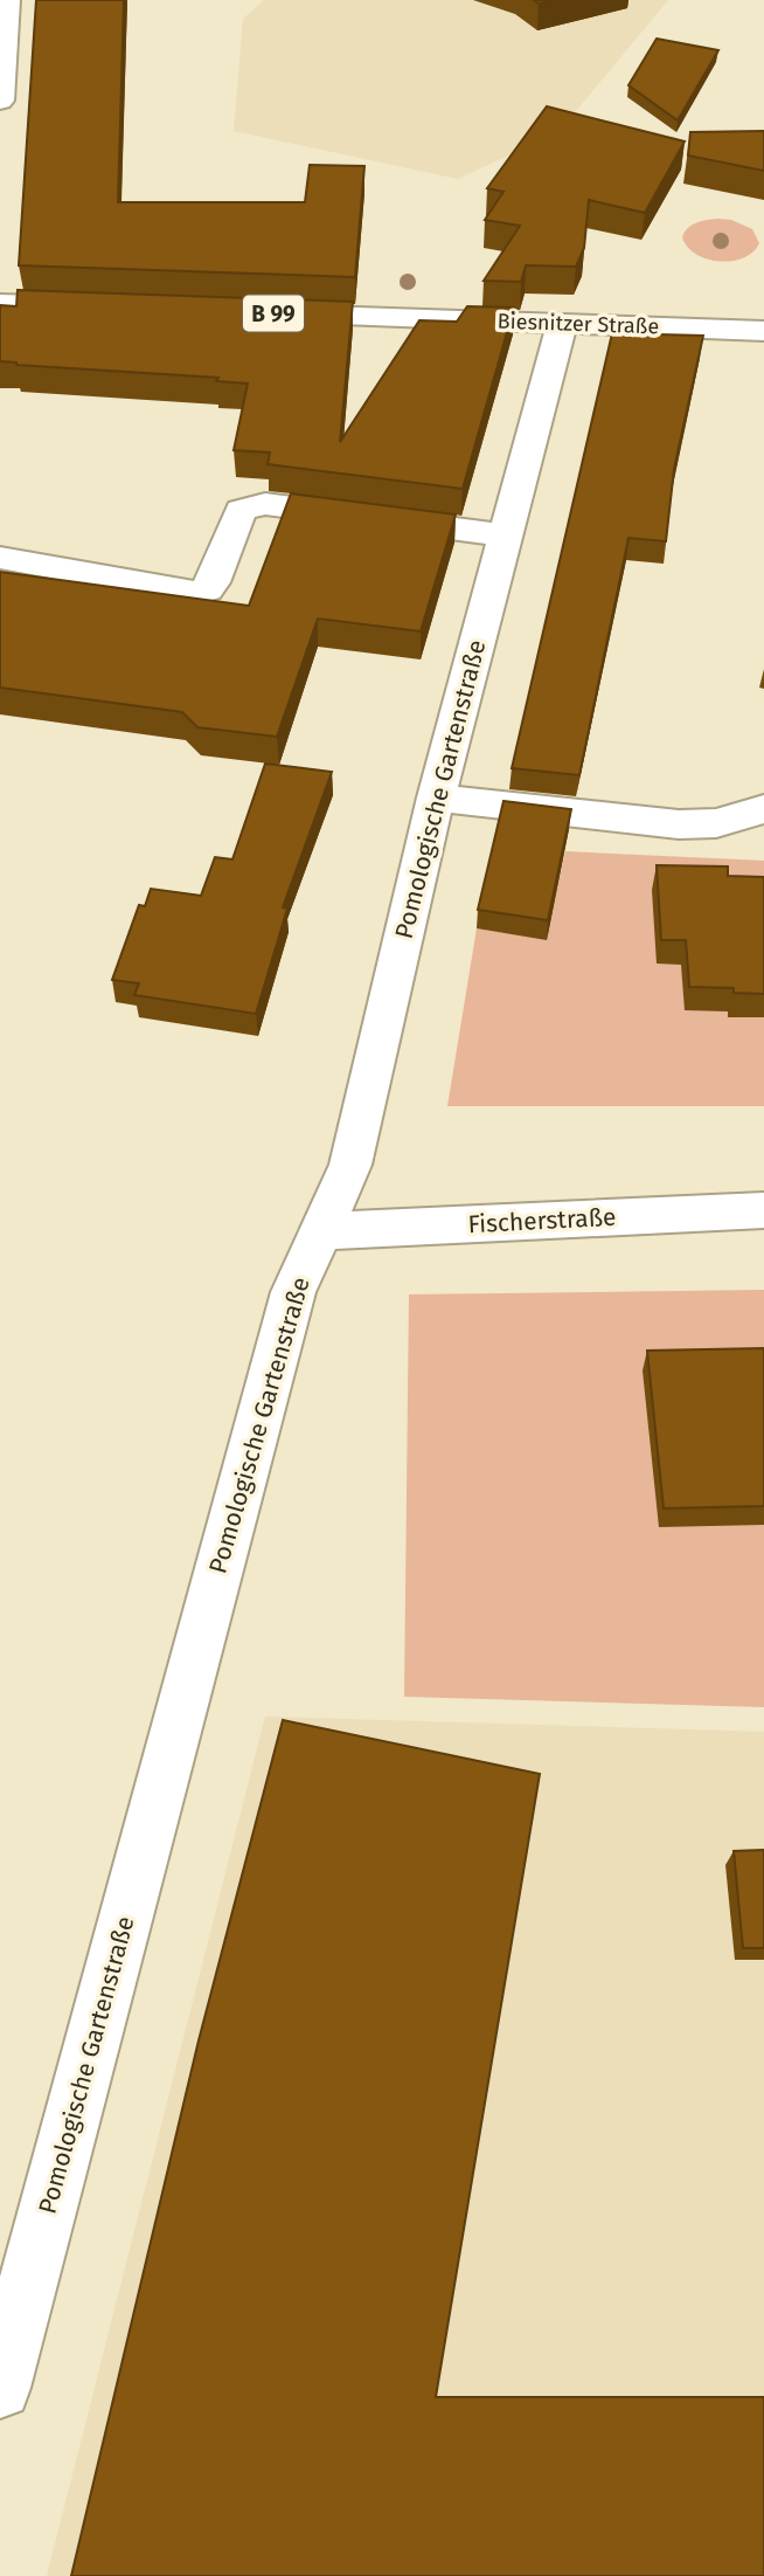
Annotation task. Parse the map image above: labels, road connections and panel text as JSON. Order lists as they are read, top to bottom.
{
  "streets": {
    "street": [
      "B 99",
      "Biesnitzer Straße",
      "Pomologische Gartenstraße",
      "Fischerstraße"
    ]
  },
  "crossings": [
    ["Biesnitzer Straße", "Pomologische Gartenstraße"],
    ["Pomologische Gartenstraße", "Fischerstraße"]
  ]
}
